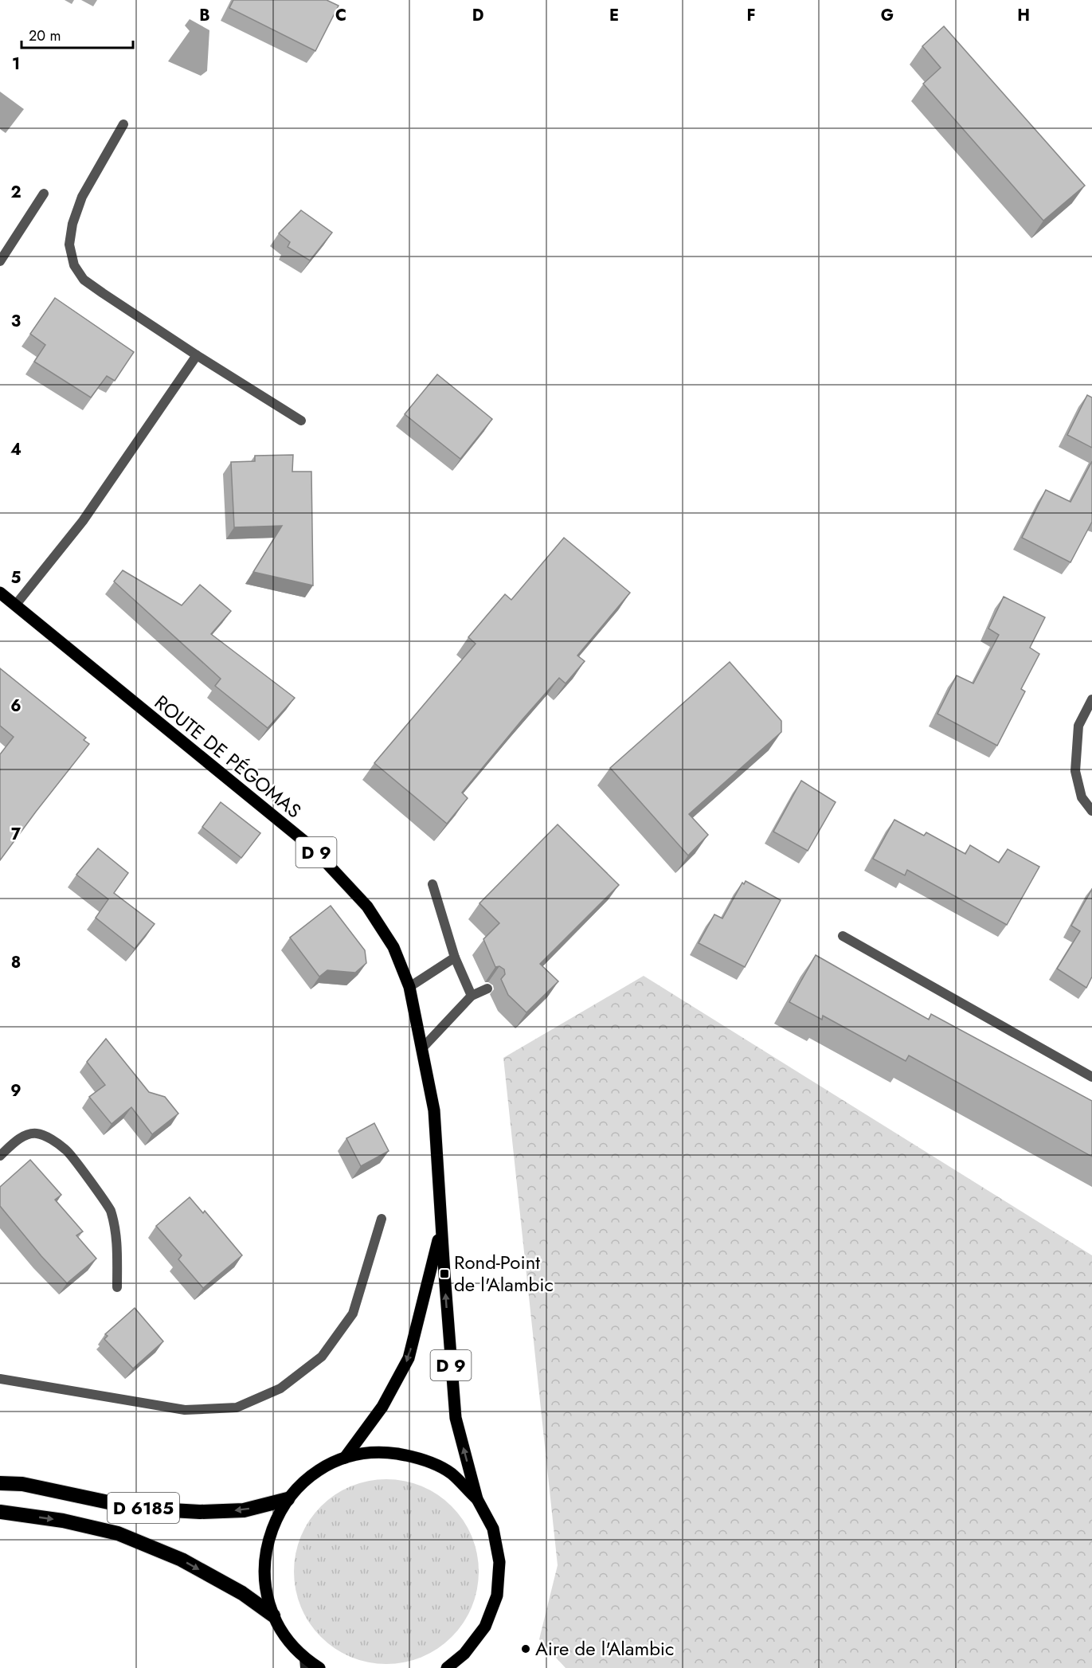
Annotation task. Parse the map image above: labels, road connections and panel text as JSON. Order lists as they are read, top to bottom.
{
  "streets": {
    "highway": ["D 6185"],
    "main road": ["ROUTE DE PÉGOMAS", "D 9"]
  },
  "crossings": [
    ["ROUTE DE PÉGOMAS", "D 9"]
  ],
  "places": {
    "transit": ["Rond-Point de l'Alambic"],
    "other": ["Aire de l'Alambic"]
  },
  "scale_bar": "20 m",
  "grid": {
    "columns": [
      "B",
      "C",
      "D",
      "E",
      "F",
      "G",
      "H"
    ],
    "rows": [
      "1",
      "2",
      "3",
      "4",
      "5",
      "6",
      "7",
      "8",
      "9"
    ]
  }
}
